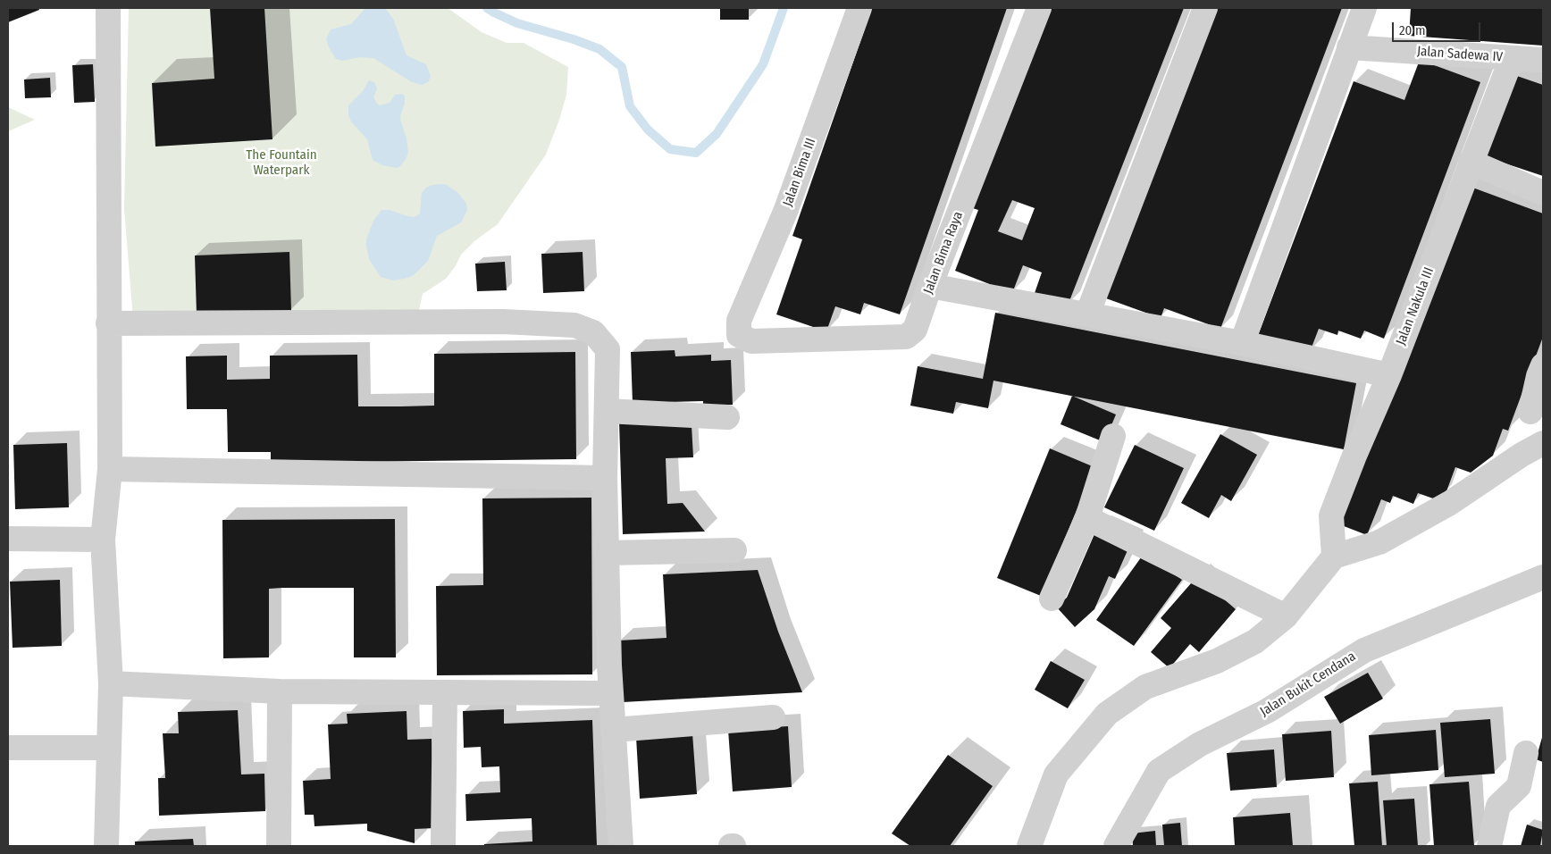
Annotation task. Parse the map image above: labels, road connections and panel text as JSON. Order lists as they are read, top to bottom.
{
  "streets": {
    "street": [
      "Jalan Sadewa IV",
      "Jalan Bima III",
      "Jalan Bima Raya",
      "Jalan Nakula III",
      "Jalan Bukit Cendana"
    ]
  },
  "crossings": [
    ["Jalan Sadewa IV", "Jalan Nakula III"],
    ["Jalan Bima III", "Jalan Bima Raya"]
  ],
  "parks": ["The Fountain Waterpark"],
  "scale_bar": "20 m"
}
